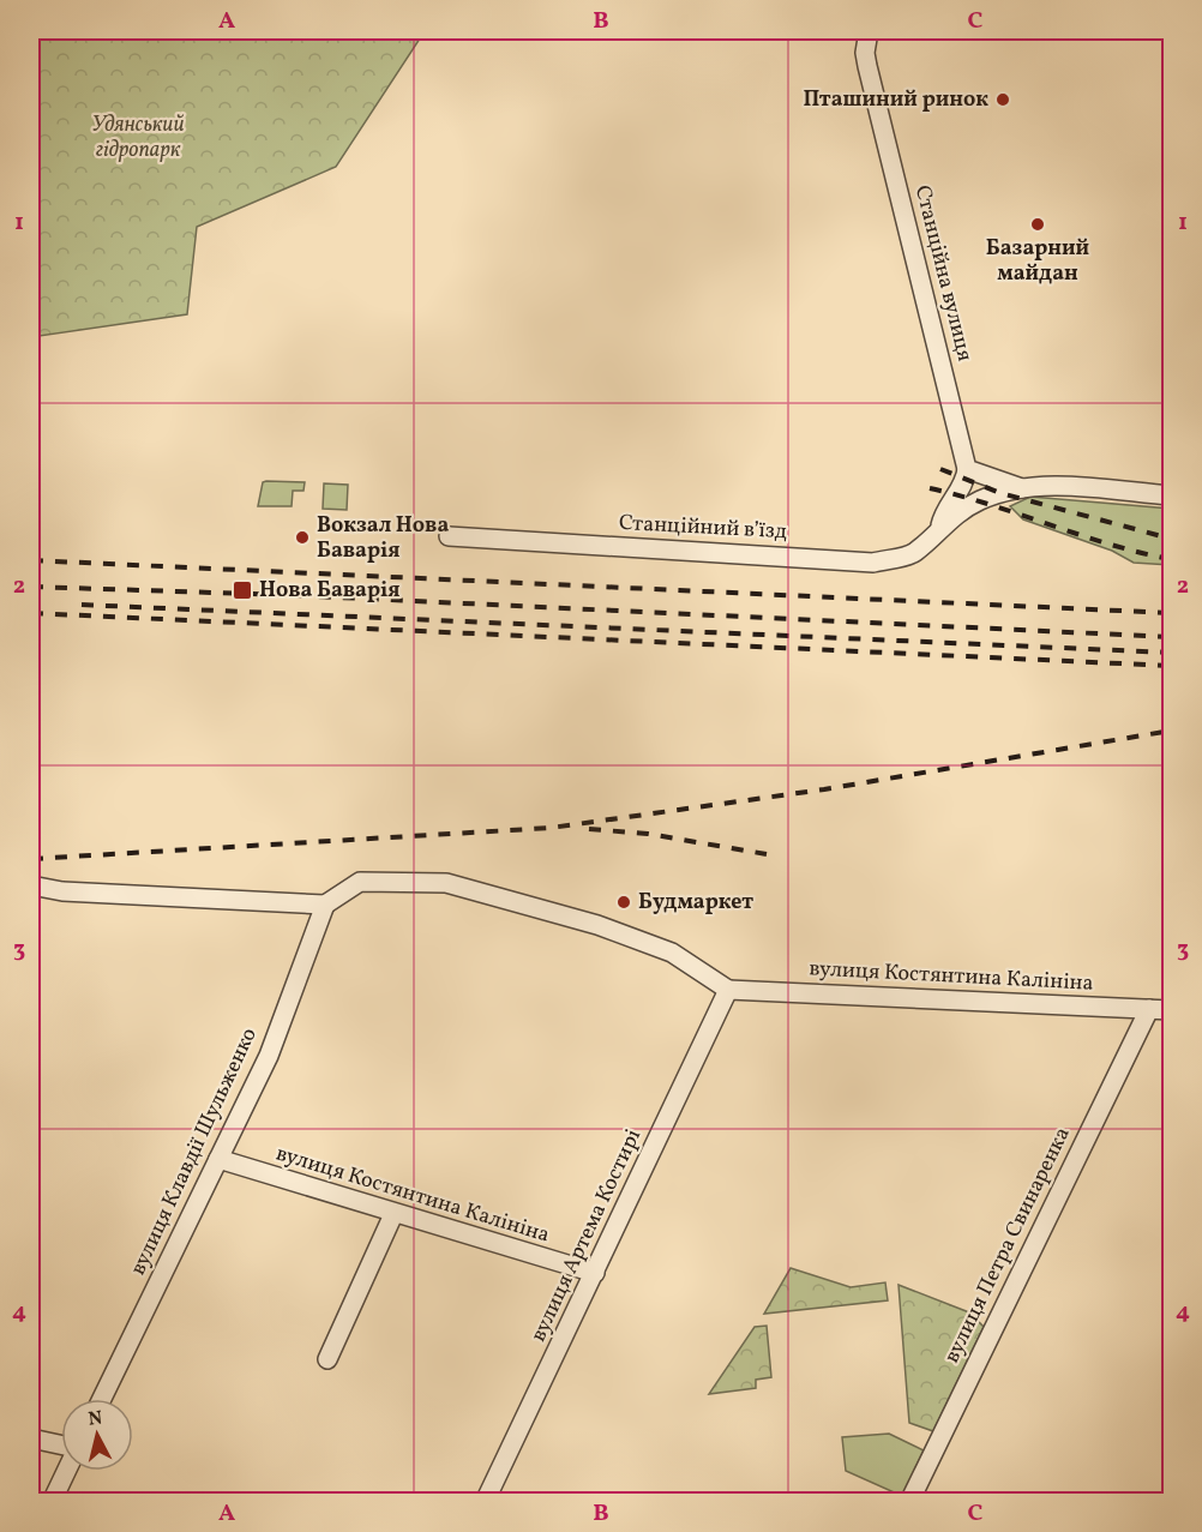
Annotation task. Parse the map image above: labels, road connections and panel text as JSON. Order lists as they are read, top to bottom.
{
  "streets": {
    "street": [
      "Станційна вулиця",
      "Станційний в’їзд",
      "вулиця Костянтина Калініна",
      "вулиця Клавдії Шульженко",
      "вулиця Артема Костирі",
      "вулиця Петра Свинаренка"
    ]
  },
  "crossings": [
    ["вулиця Костянтина Калініна", "вулиця Клавдії Шульженко"],
    ["вулиця Костянтина Калініна", "вулиця Артема Костирі"],
    ["вулиця Костянтина Калініна", "вулиця Петра Свинаренка"]
  ],
  "parks": ["Удянський гідропарк"],
  "places": {
    "other": [
      "Пташиний ринок",
      "Базарний майдан",
      "Вокзал Нова Баварія",
      "Будмаркет"
    ],
    "transit": ["Нова Баварія"]
  },
  "north": "top",
  "grid": {
    "columns": ["A", "B", "C"],
    "rows": [
      "1",
      "2",
      "3",
      "4"
    ]
  }
}
